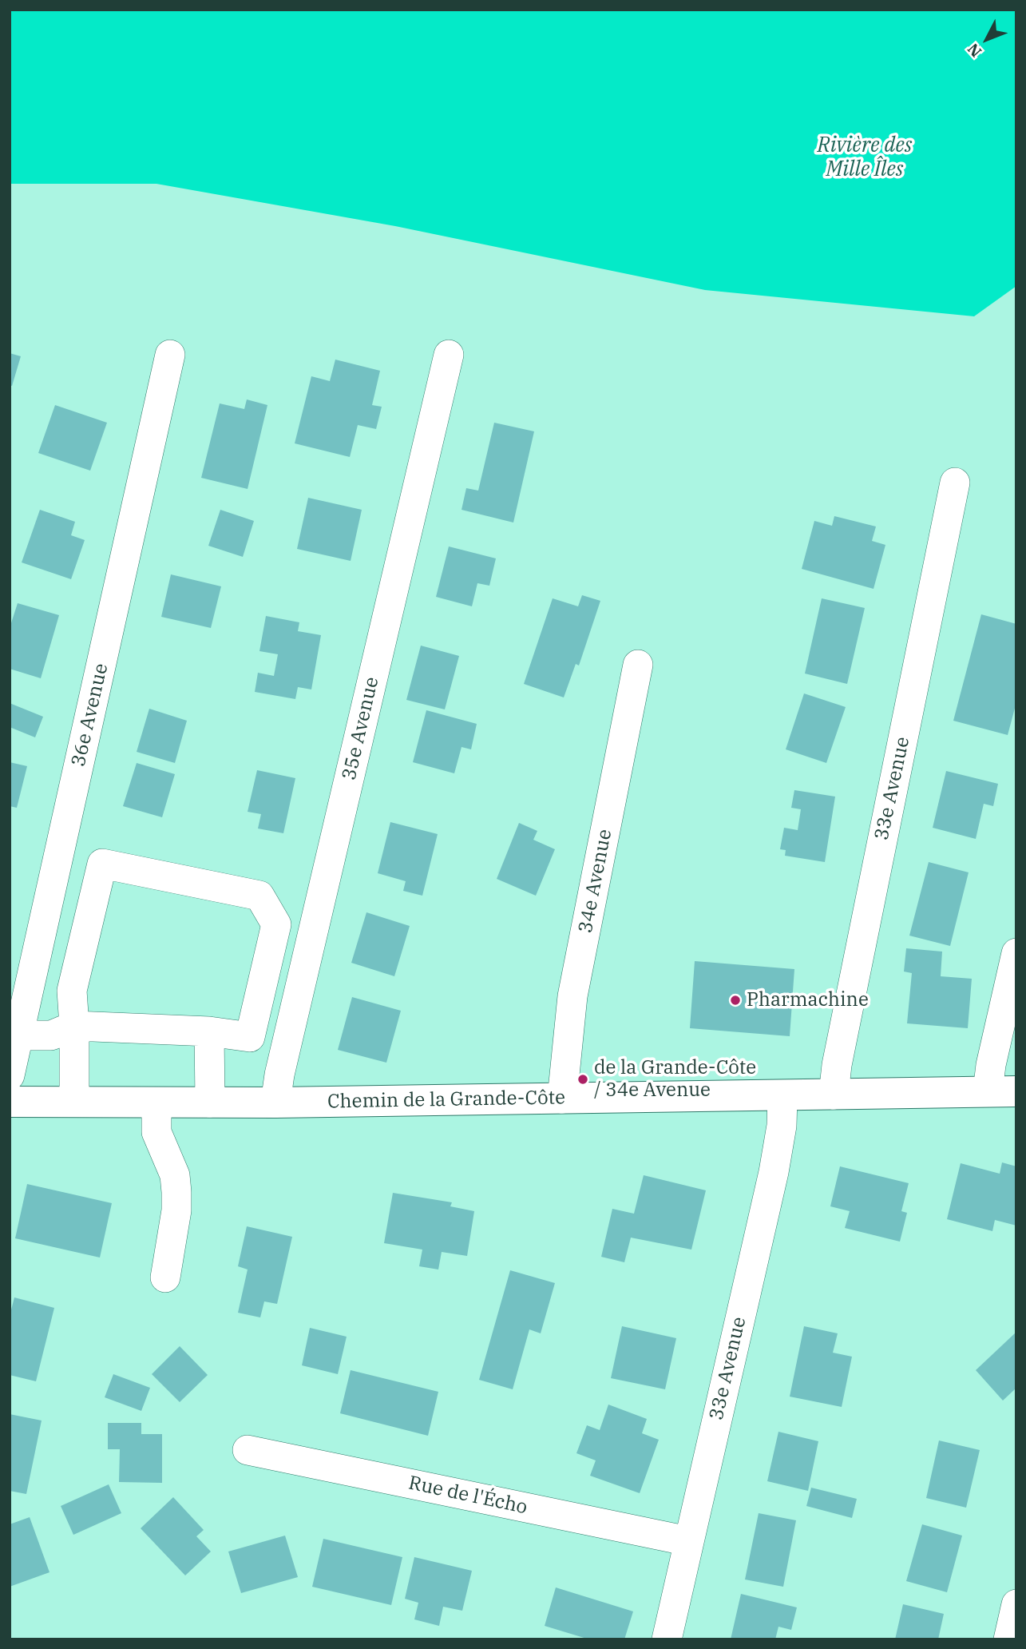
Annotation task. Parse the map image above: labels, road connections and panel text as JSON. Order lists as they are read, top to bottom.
{
  "streets": {
    "main road": ["Chemin de la Grande-Côte"],
    "street": [
      "36e Avenue",
      "35e Avenue",
      "33e Avenue",
      "34e Avenue",
      "Rue de l'Écho"
    ]
  },
  "crossings": [
    ["35e Avenue", "Chemin de la Grande-Côte"],
    ["33e Avenue", "Chemin de la Grande-Côte"],
    ["33e Avenue", "Rue de l'Écho"],
    ["34e Avenue", "Chemin de la Grande-Côte"]
  ],
  "water": ["Rivière des Mille Îles"],
  "places": ["Pharmachine", "de la Grande-Côte / 34e Avenue"],
  "north": "bottom left"
}
